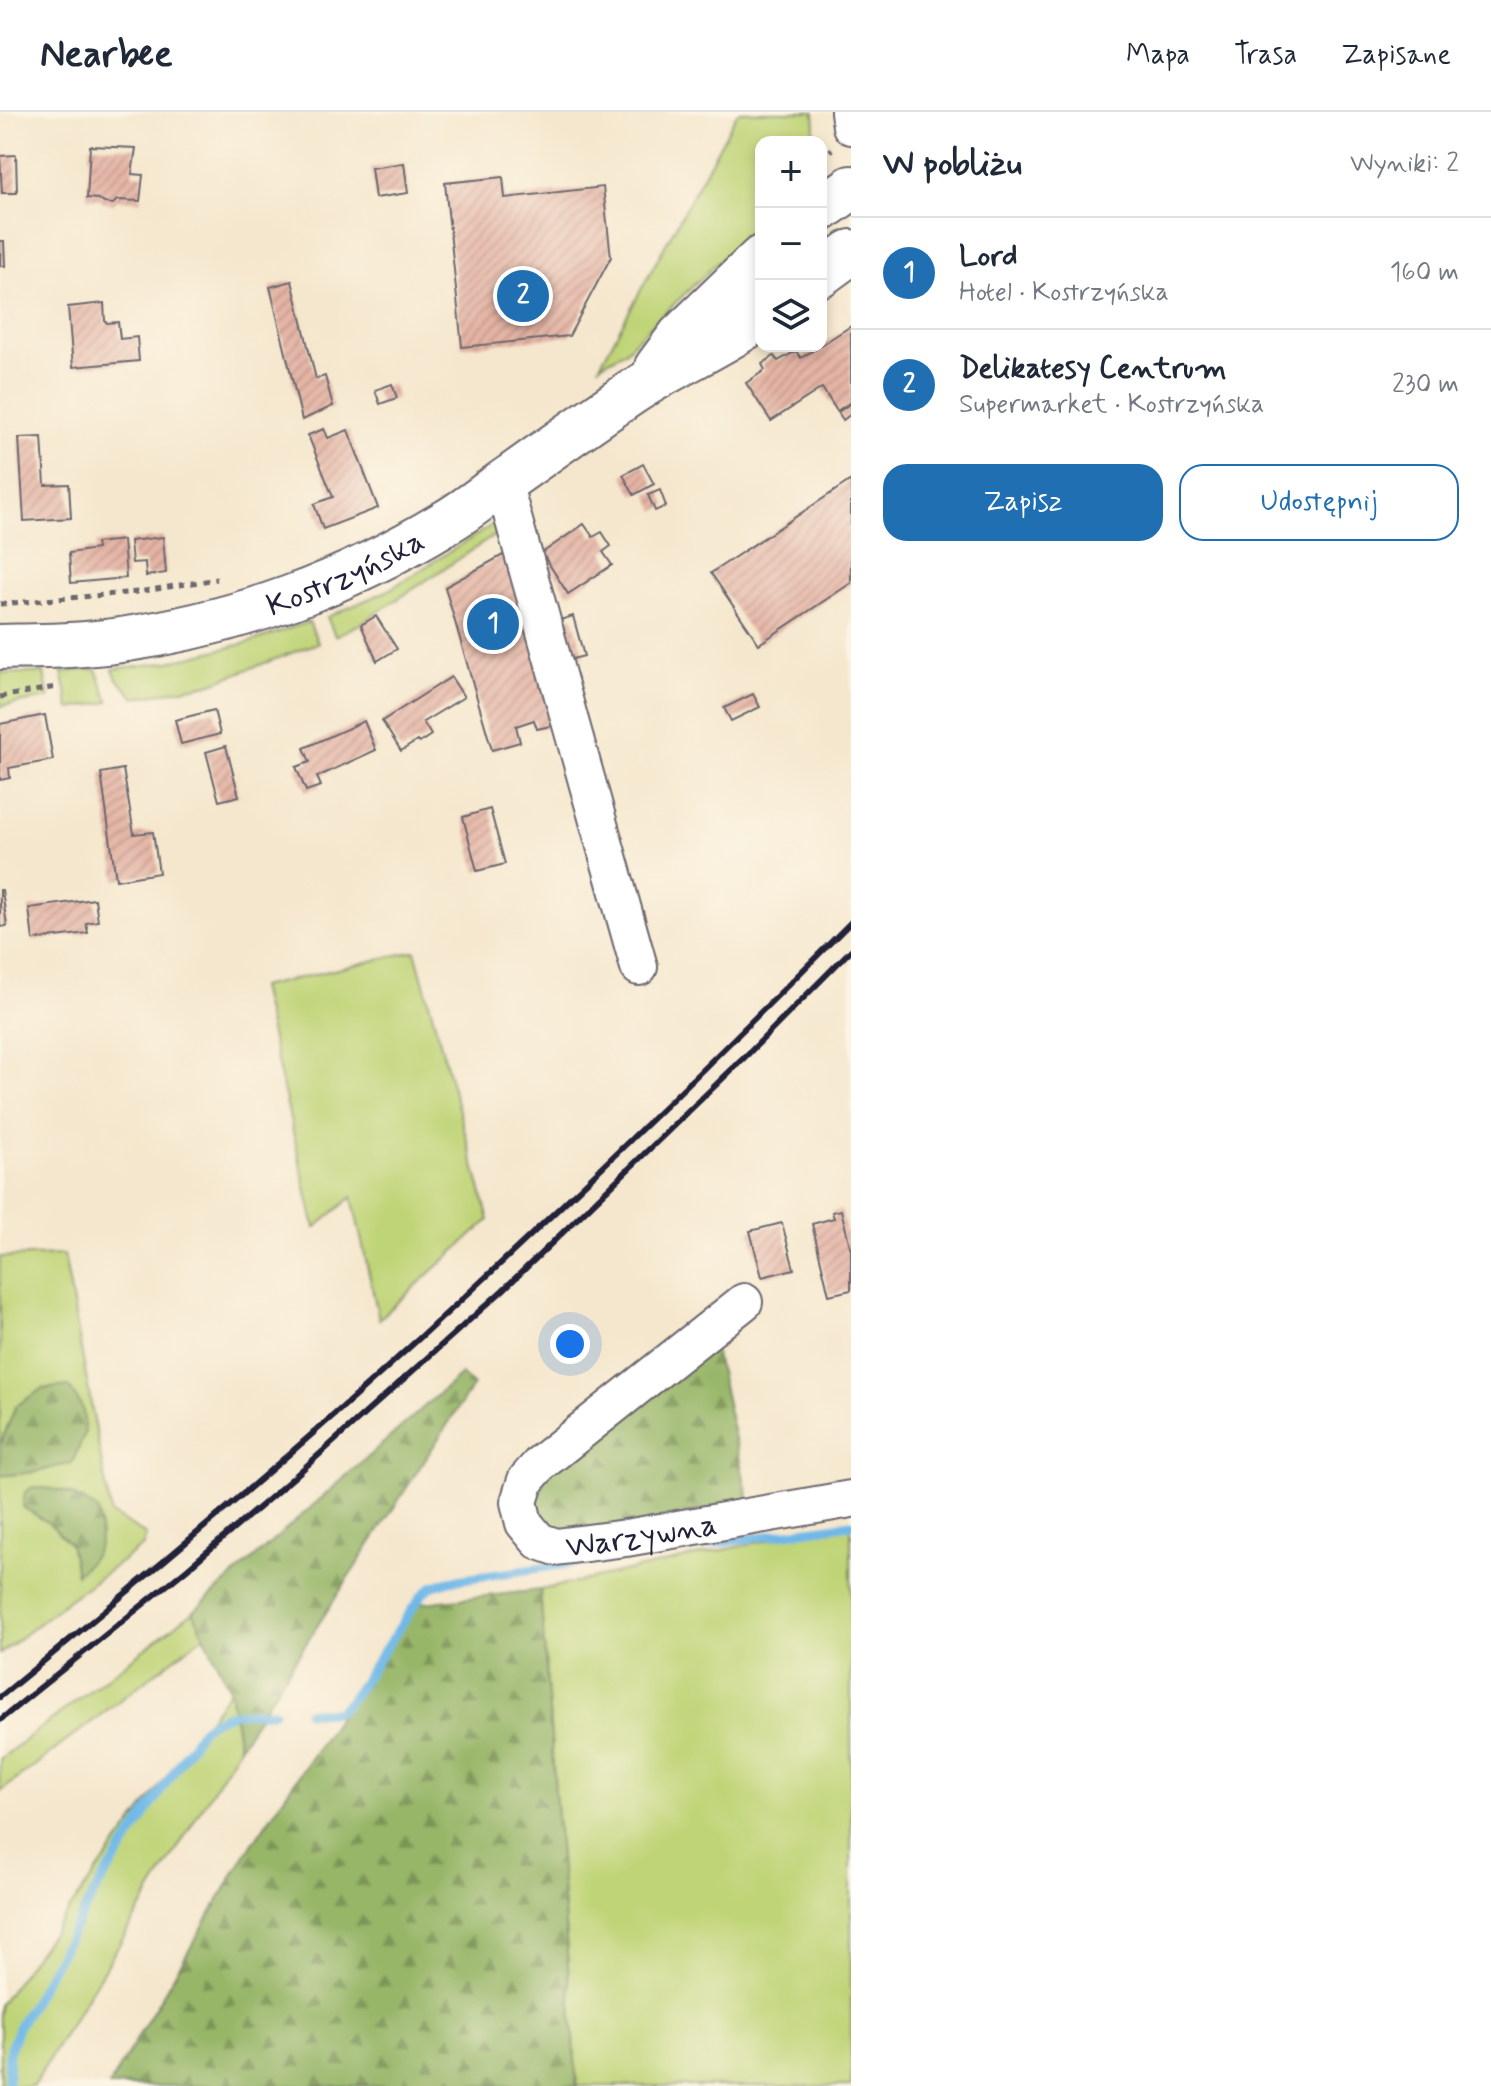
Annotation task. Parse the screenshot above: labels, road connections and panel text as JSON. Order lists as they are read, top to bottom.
{
  "streets": {
    "main road": ["Kostrzyńska"],
    "street": ["Warzywna"]
  },
  "page": {
    "header": "Nearbee",
    "nav": ["Mapa", "Trasa", "Zapisane"],
    "heading": ["W pobliżu", "Wyniki: 2"],
    "map_buttons": ["+", "−"],
    "list": [
      {
        "mark": "1",
        "name": "Lord",
        "note": "Hotel · Kostrzyńska",
        "value": "160 m"
      },
      {
        "mark": "2",
        "name": "Delikatesy Centrum",
        "note": "Supermarket · Kostrzyńska",
        "value": "230 m"
      }
    ],
    "pins": ["2", "1"],
    "buttons": ["Zapisz", "Udostępnij"]
  }
}
